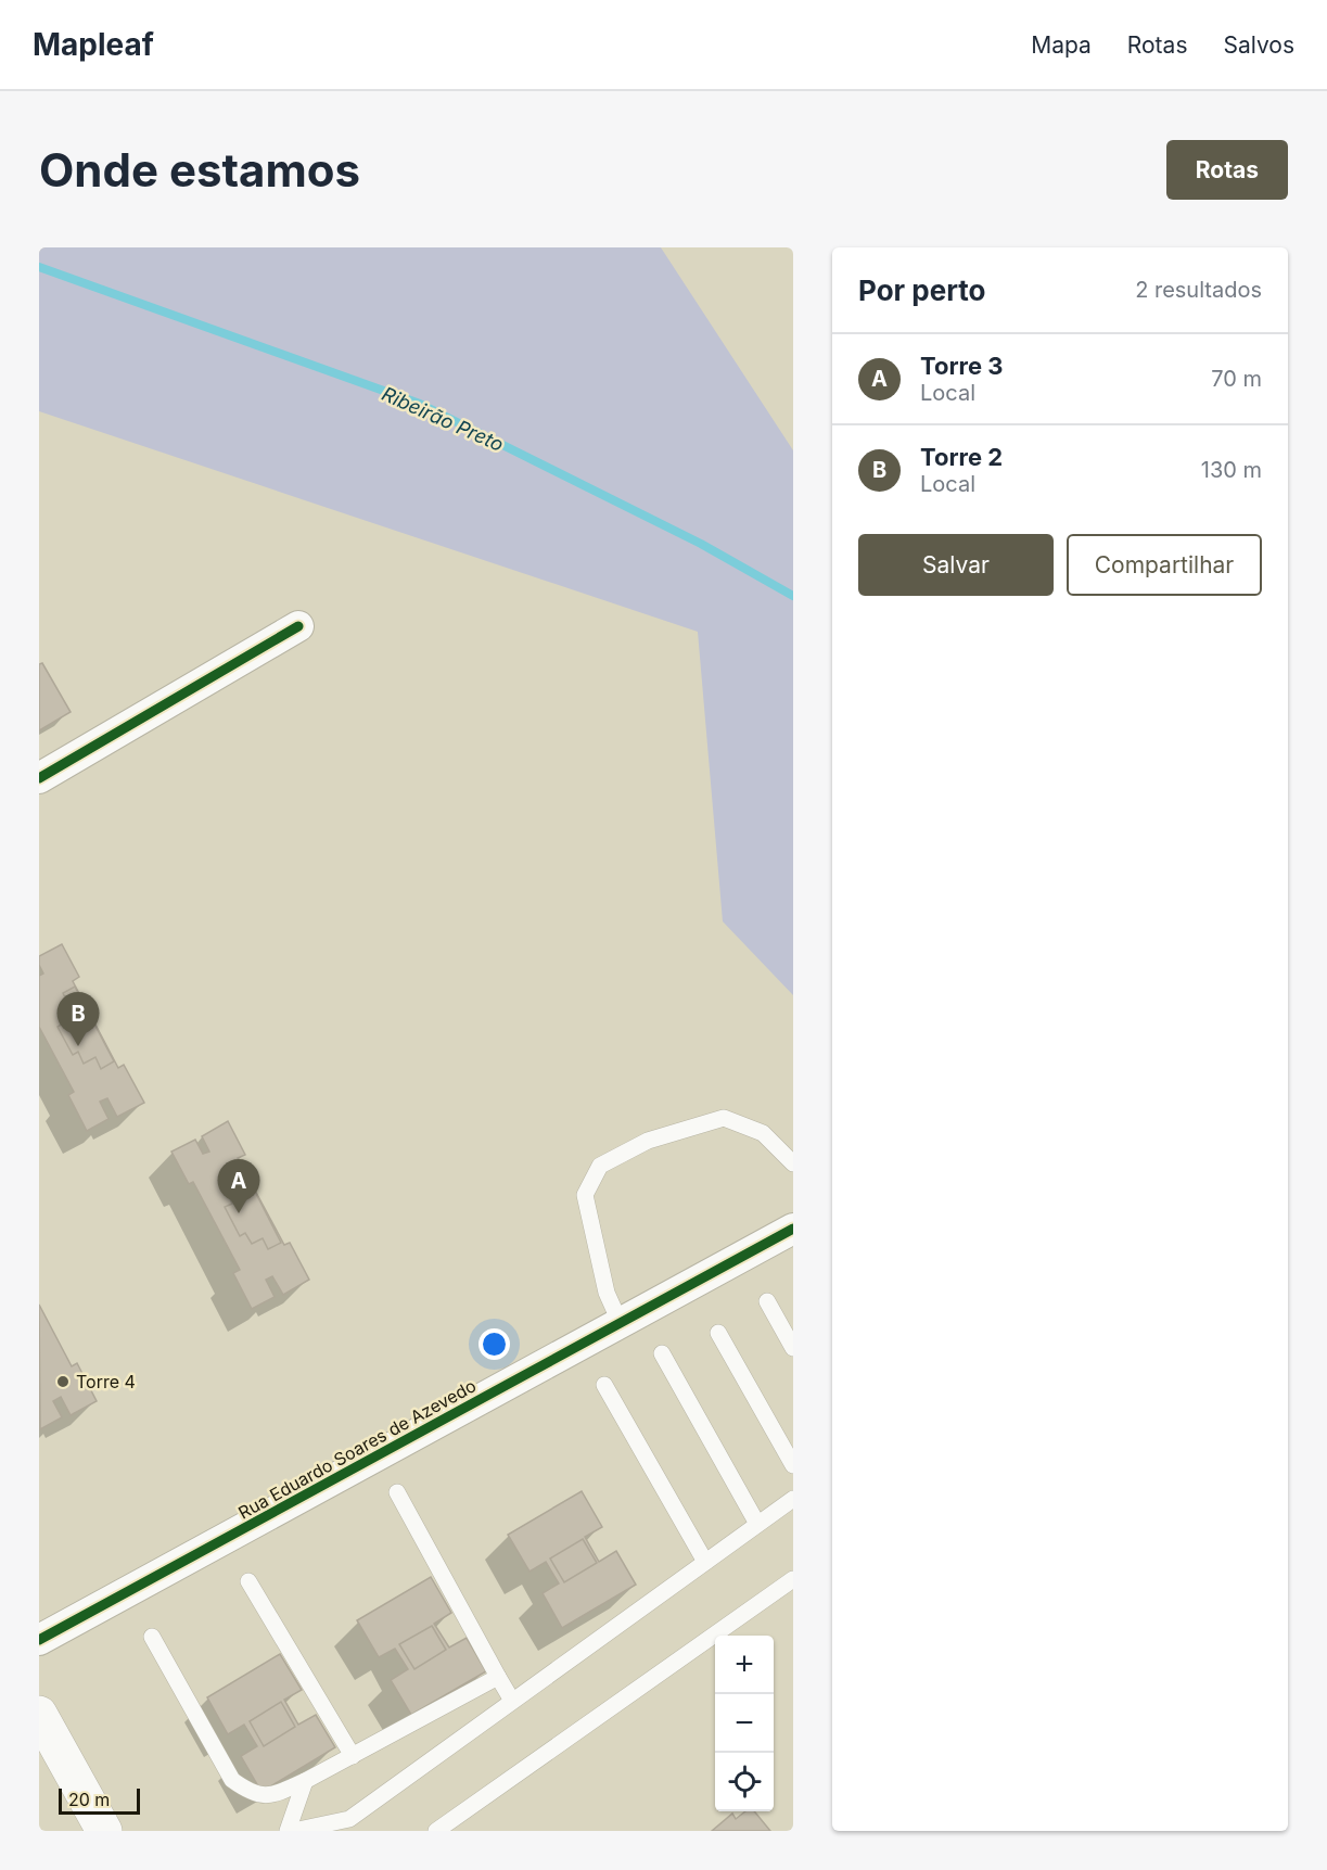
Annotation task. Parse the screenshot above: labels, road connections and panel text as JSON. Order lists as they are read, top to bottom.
{
  "streets": {
    "street": ["Rua Eduardo Soares de Azevedo"]
  },
  "water": ["Ribeirão Preto"],
  "places": ["Torre 4"],
  "scale_bar": "20 m",
  "page": {
    "header": "Mapleaf",
    "nav": ["Mapa", "Rotas", "Salvos"],
    "buttons": [
      "Rotas",
      ["Salvar", "Compartilhar"]
    ],
    "title": "Onde estamos",
    "heading": ["Por perto", "2 resultados"],
    "list": [
      {
        "mark": "A",
        "name": "Torre 3",
        "note": "Local",
        "value": "70 m"
      },
      {
        "mark": "B",
        "name": "Torre 2",
        "note": "Local",
        "value": "130 m"
      }
    ],
    "pins": ["B", "A"],
    "map_buttons": ["+", "−"],
    "scale": "20 m"
  }
}
